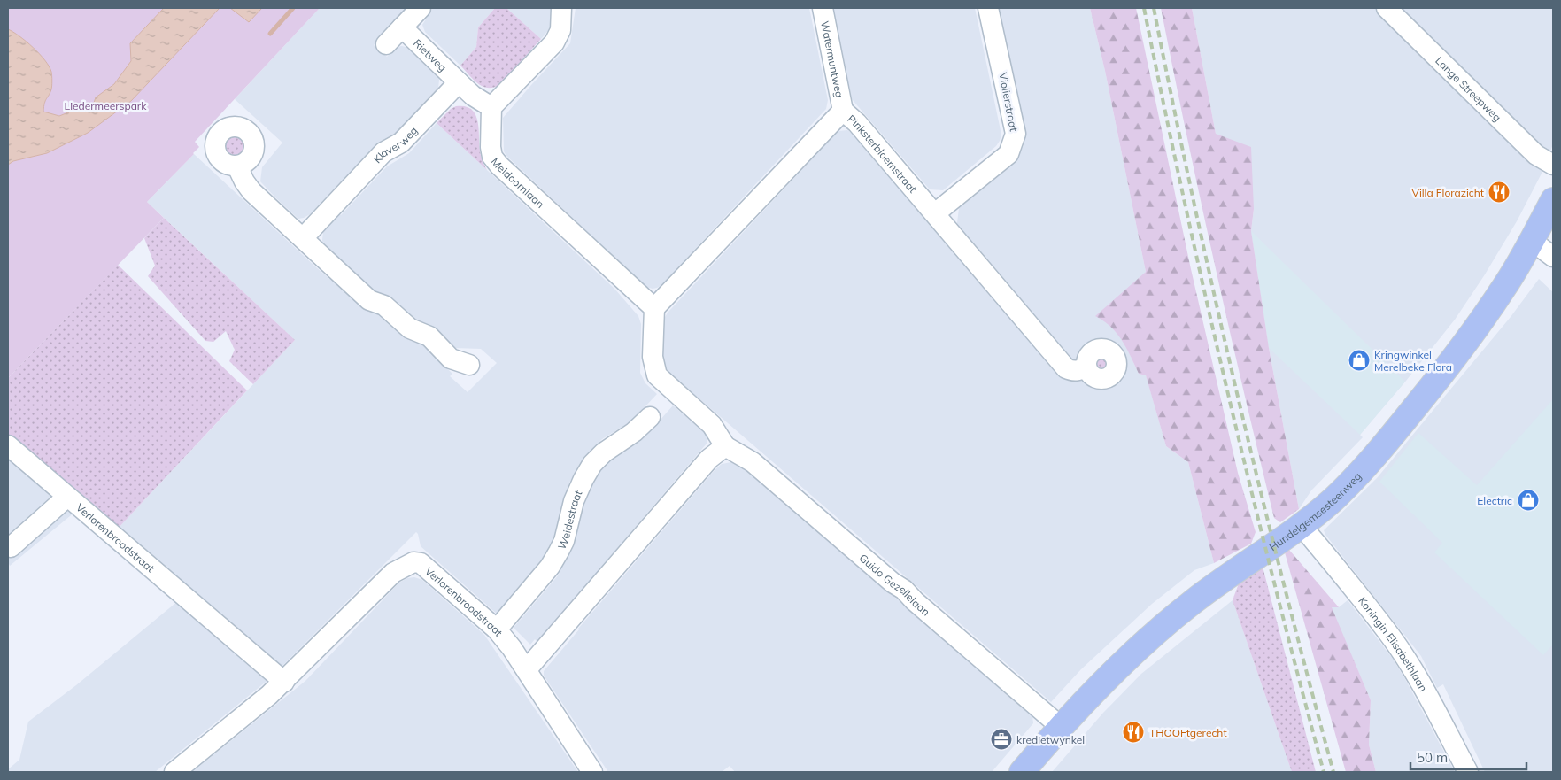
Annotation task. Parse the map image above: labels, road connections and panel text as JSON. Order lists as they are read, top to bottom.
{
  "streets": {
    "main road": ["Hundelgemsesteenweg"],
    "street": [
      "Rietweg",
      "Watermuntweg",
      "Lange Streepweg",
      "Violierstraat",
      "Klaverweg",
      "Pinksterbloemstraat",
      "Meidoornlaan",
      "Weidestraat",
      "Verlorenbroodstraat",
      "Guido Gezellelaan",
      "Koningin Elisabethlaan"
    ]
  },
  "crossings": [
    ["Rietweg", "Klaverweg"],
    ["Watermuntweg", "Pinksterbloemstraat"],
    ["Violierstraat", "Pinksterbloemstraat"],
    ["Pinksterbloemstraat", "Meidoornlaan"],
    ["Pinksterbloemstraat", "Guido Gezellelaan"],
    ["Meidoornlaan", "Guido Gezellelaan"],
    ["Hundelgemsesteenweg", "Guido Gezellelaan"],
    ["Hundelgemsesteenweg", "Koningin Elisabethlaan"],
    ["Weidestraat", "Verlorenbroodstraat"]
  ],
  "parks": ["Liedermeerspark"],
  "places": {
    "restaurant": ["Villa Florazicht", "THOOFtgerecht"],
    "shop": ["Kringwinkel Merelbeke Flora", "Electric"],
    "office": ["kredietwynkel"]
  },
  "scale_bar": "50 m"
}
